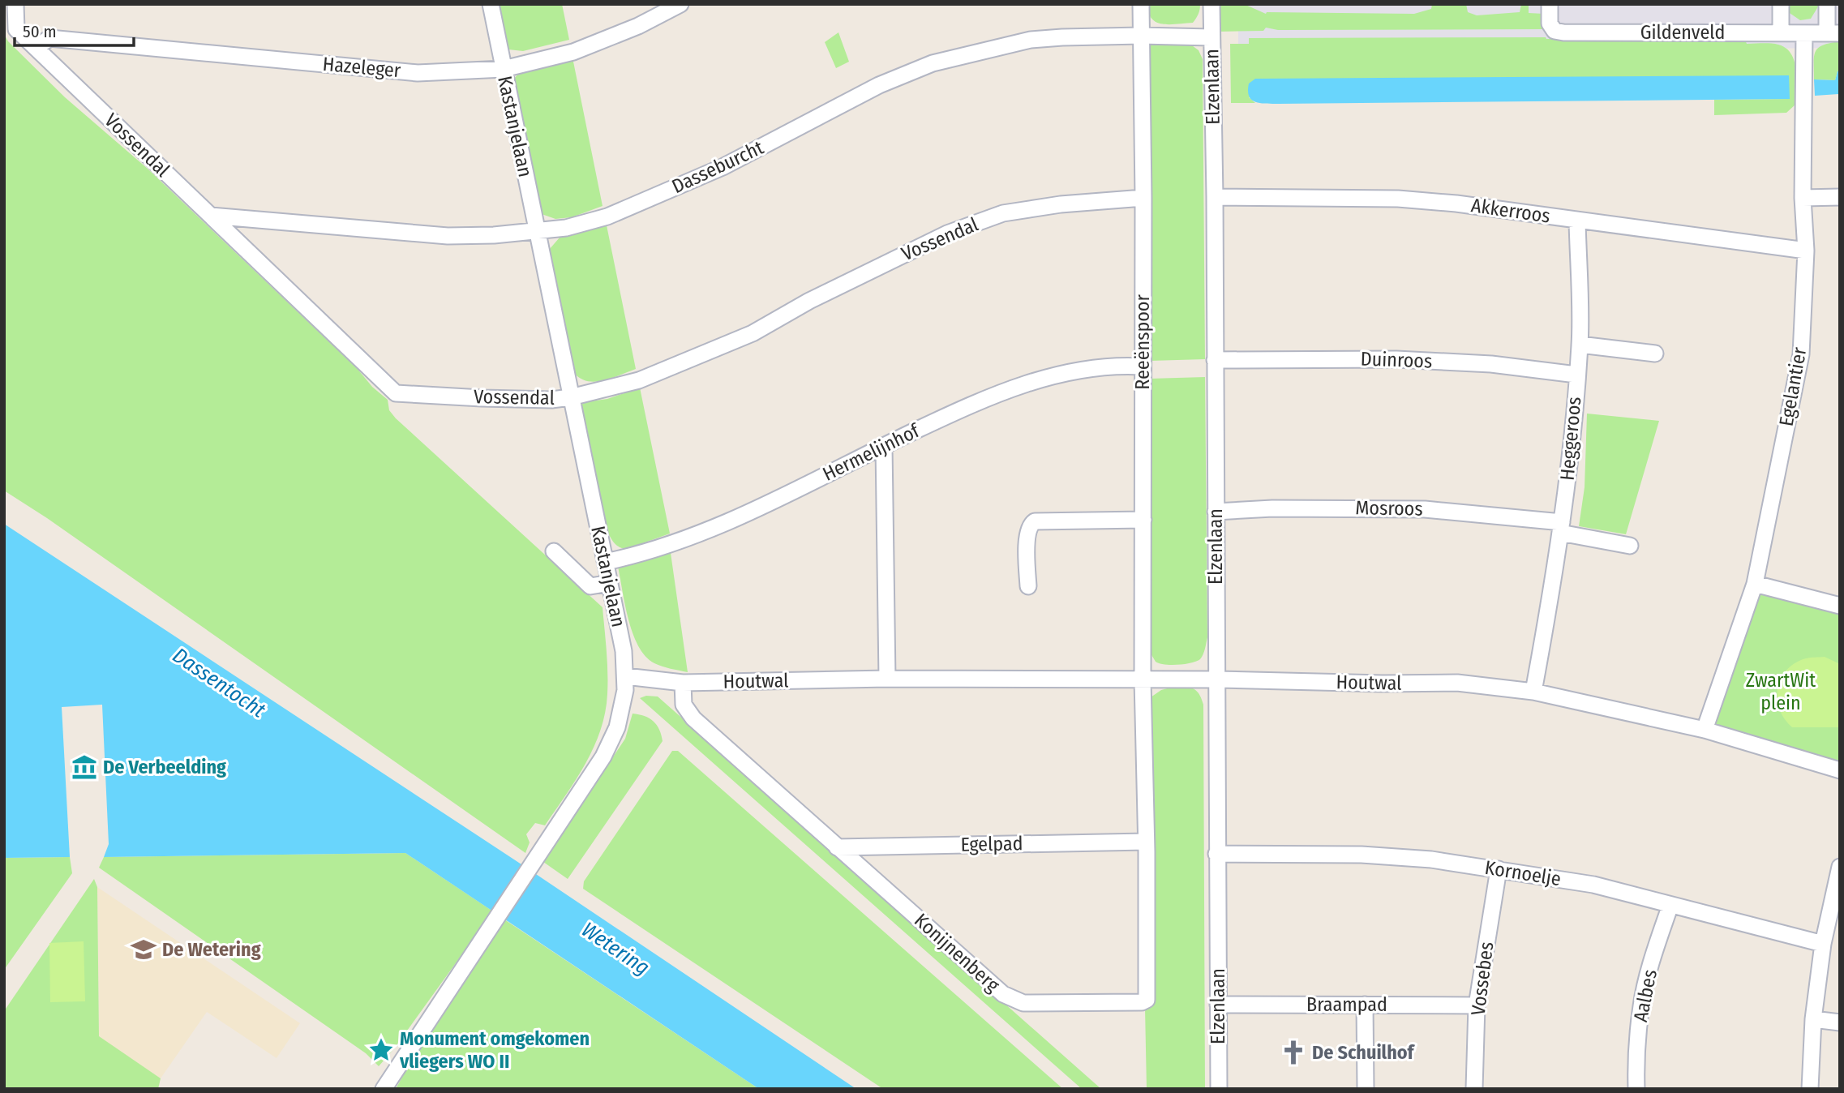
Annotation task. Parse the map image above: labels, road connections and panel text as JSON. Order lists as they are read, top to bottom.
{
  "streets": {
    "street": [
      "Gildenveld",
      "Hazeleger",
      "Elzenlaan",
      "Kastanjelaan",
      "Vossendal",
      "Dasseburcht",
      "Akkerroos",
      "Reeënspoor",
      "Duinroos",
      "Egelantier",
      "Heggeroos",
      "Hermelijnhof",
      "Mosroos",
      "Houtwal",
      "Egelpad",
      "Kornoelje",
      "Konijnenberg",
      "Vossebes",
      "Aalbes",
      "Braampad"
    ]
  },
  "crossings": [
    ["Gildenveld", "Egelantier"],
    ["Hazeleger", "Kastanjelaan"],
    ["Hazeleger", "Vossendal"],
    ["Elzenlaan", "Dasseburcht"],
    ["Elzenlaan", "Akkerroos"],
    ["Elzenlaan", "Duinroos"],
    ["Elzenlaan", "Mosroos"],
    ["Elzenlaan", "Houtwal"],
    ["Elzenlaan", "Kornoelje"],
    ["Elzenlaan", "Braampad"],
    ["Kastanjelaan", "Vossendal"],
    ["Kastanjelaan", "Dasseburcht"],
    ["Kastanjelaan", "Hermelijnhof"],
    ["Kastanjelaan", "Houtwal"],
    ["Vossendal", "Dasseburcht"],
    ["Vossendal", "Reeënspoor"],
    ["Dasseburcht", "Reeënspoor"],
    ["Akkerroos", "Egelantier"],
    ["Akkerroos", "Heggeroos"],
    ["Reeënspoor", "Hermelijnhof"],
    ["Reeënspoor", "Houtwal"],
    ["Reeënspoor", "Konijnenberg"],
    ["Duinroos", "Heggeroos"],
    ["Egelantier", "Houtwal"],
    ["Heggeroos", "Mosroos"],
    ["Heggeroos", "Houtwal"],
    ["Houtwal", "Konijnenberg"],
    ["Egelpad", "Konijnenberg"],
    ["Kornoelje", "Vossebes"],
    ["Kornoelje", "Aalbes"],
    ["Vossebes", "Braampad"]
  ],
  "water": ["Dassentocht", "Wetering"],
  "parks": ["ZwartWit plein"],
  "places": {
    "museum": ["De Verbeelding"],
    "school or university": ["De Wetering"],
    "place": ["Monument omgekomen vliegers WO II"],
    "church": ["De Schuilhof"]
  },
  "scale_bar": "50 m"
}
